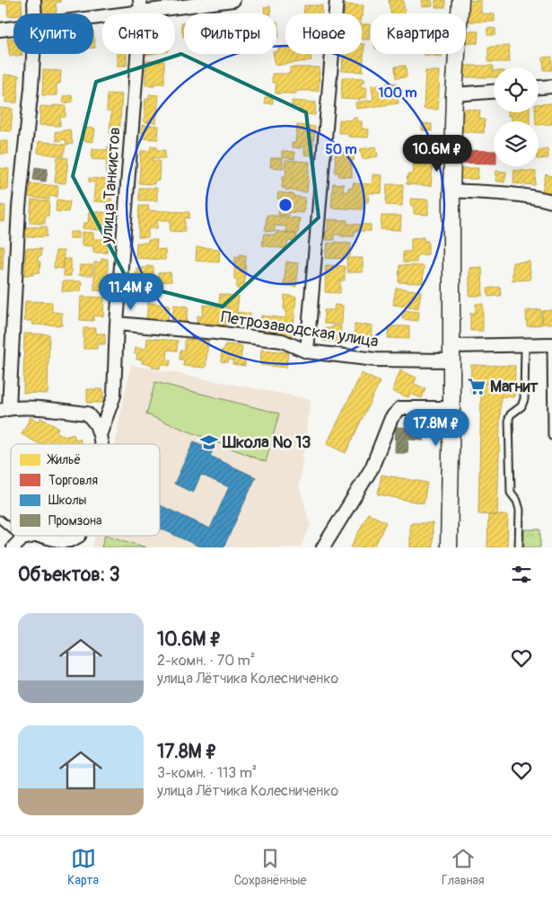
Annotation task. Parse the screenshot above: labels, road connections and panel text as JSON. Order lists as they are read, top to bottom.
{
  "streets": {
    "street": ["улица Танкистов", "Петрозаводская улица"]
  },
  "crossings": [
    ["улица Танкистов", "Петрозаводская улица"]
  ],
  "places": {
    "supermarket": ["Магнит"],
    "school or university": ["Школа № 13"]
  },
  "legend": [
    "Жильё",
    "Торговля",
    "Школы",
    "Промзона"
  ],
  "page": {
    "chip": [
      "Купить",
      "Снять",
      "Фильтры",
      "Новое",
      "Квартира"
    ],
    "price": ["10.6M ₽", "11.4M ₽", "17.8M ₽"],
    "heading": "Объектов: 3",
    "list": [
      {
        "name": "10.6M ₽",
        "note": "2-комн. · 70 m² · улица Лётчика Колесниченко"
      },
      {
        "name": "17.8M ₽",
        "note": "3-комн. · 113 m² · улица Лётчика Колесниченко"
      }
    ],
    "tabs": ["Карта", "Сохранённые", "Главная"]
  },
  "rings": ["100 m", "50 m"]
}
